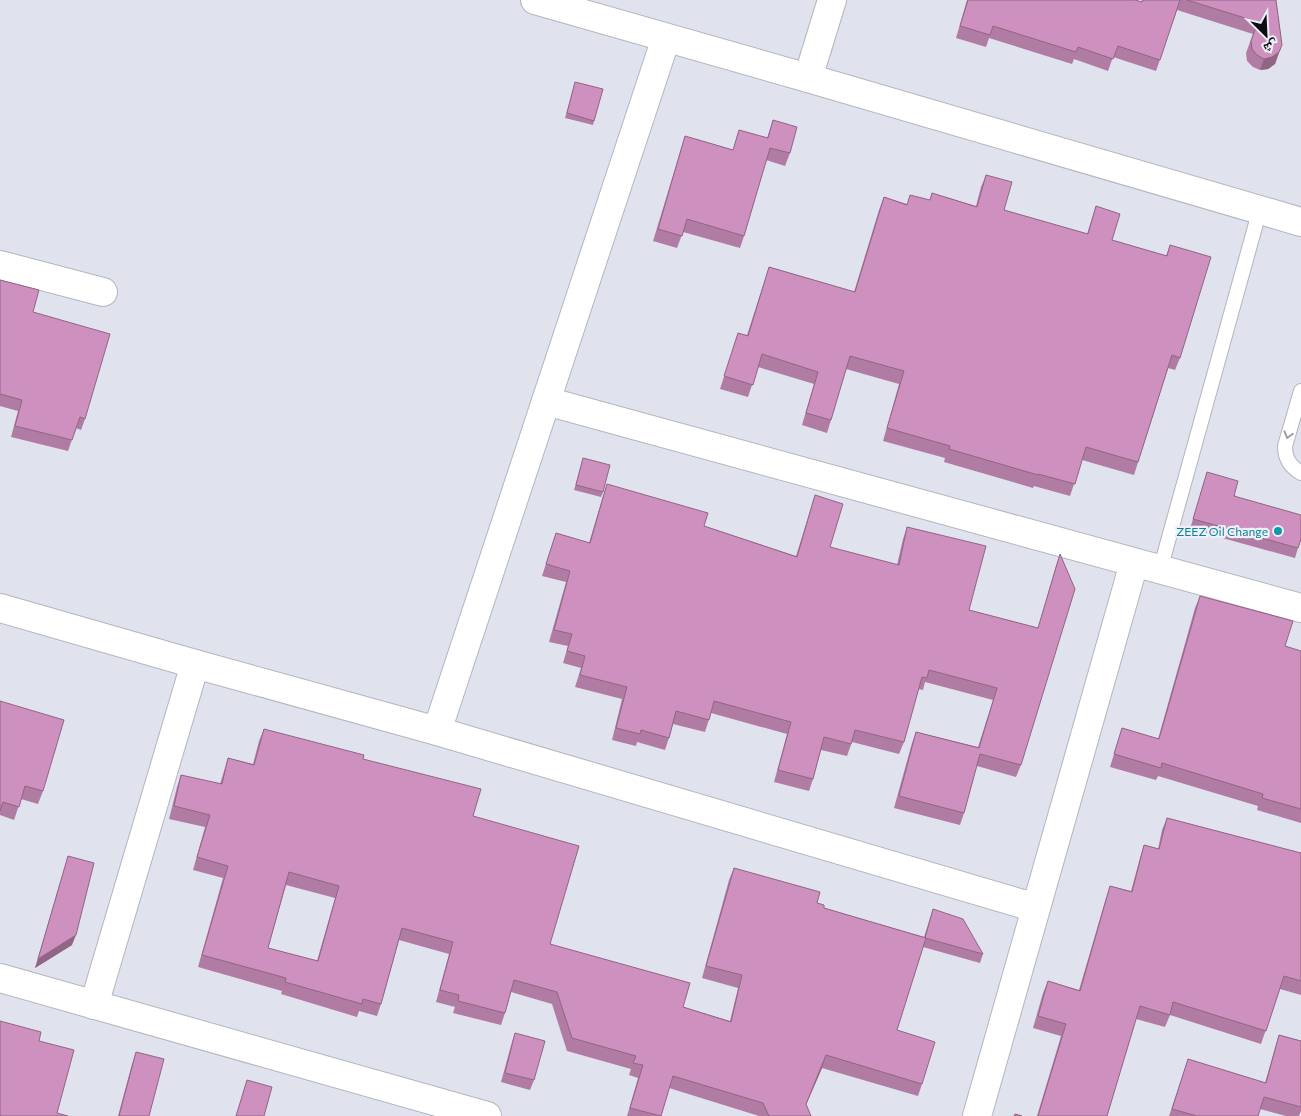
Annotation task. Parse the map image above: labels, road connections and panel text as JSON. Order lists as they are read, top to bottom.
{
  "places": ["ZEEZ Oil Change"],
  "north": "bottom right"
}
